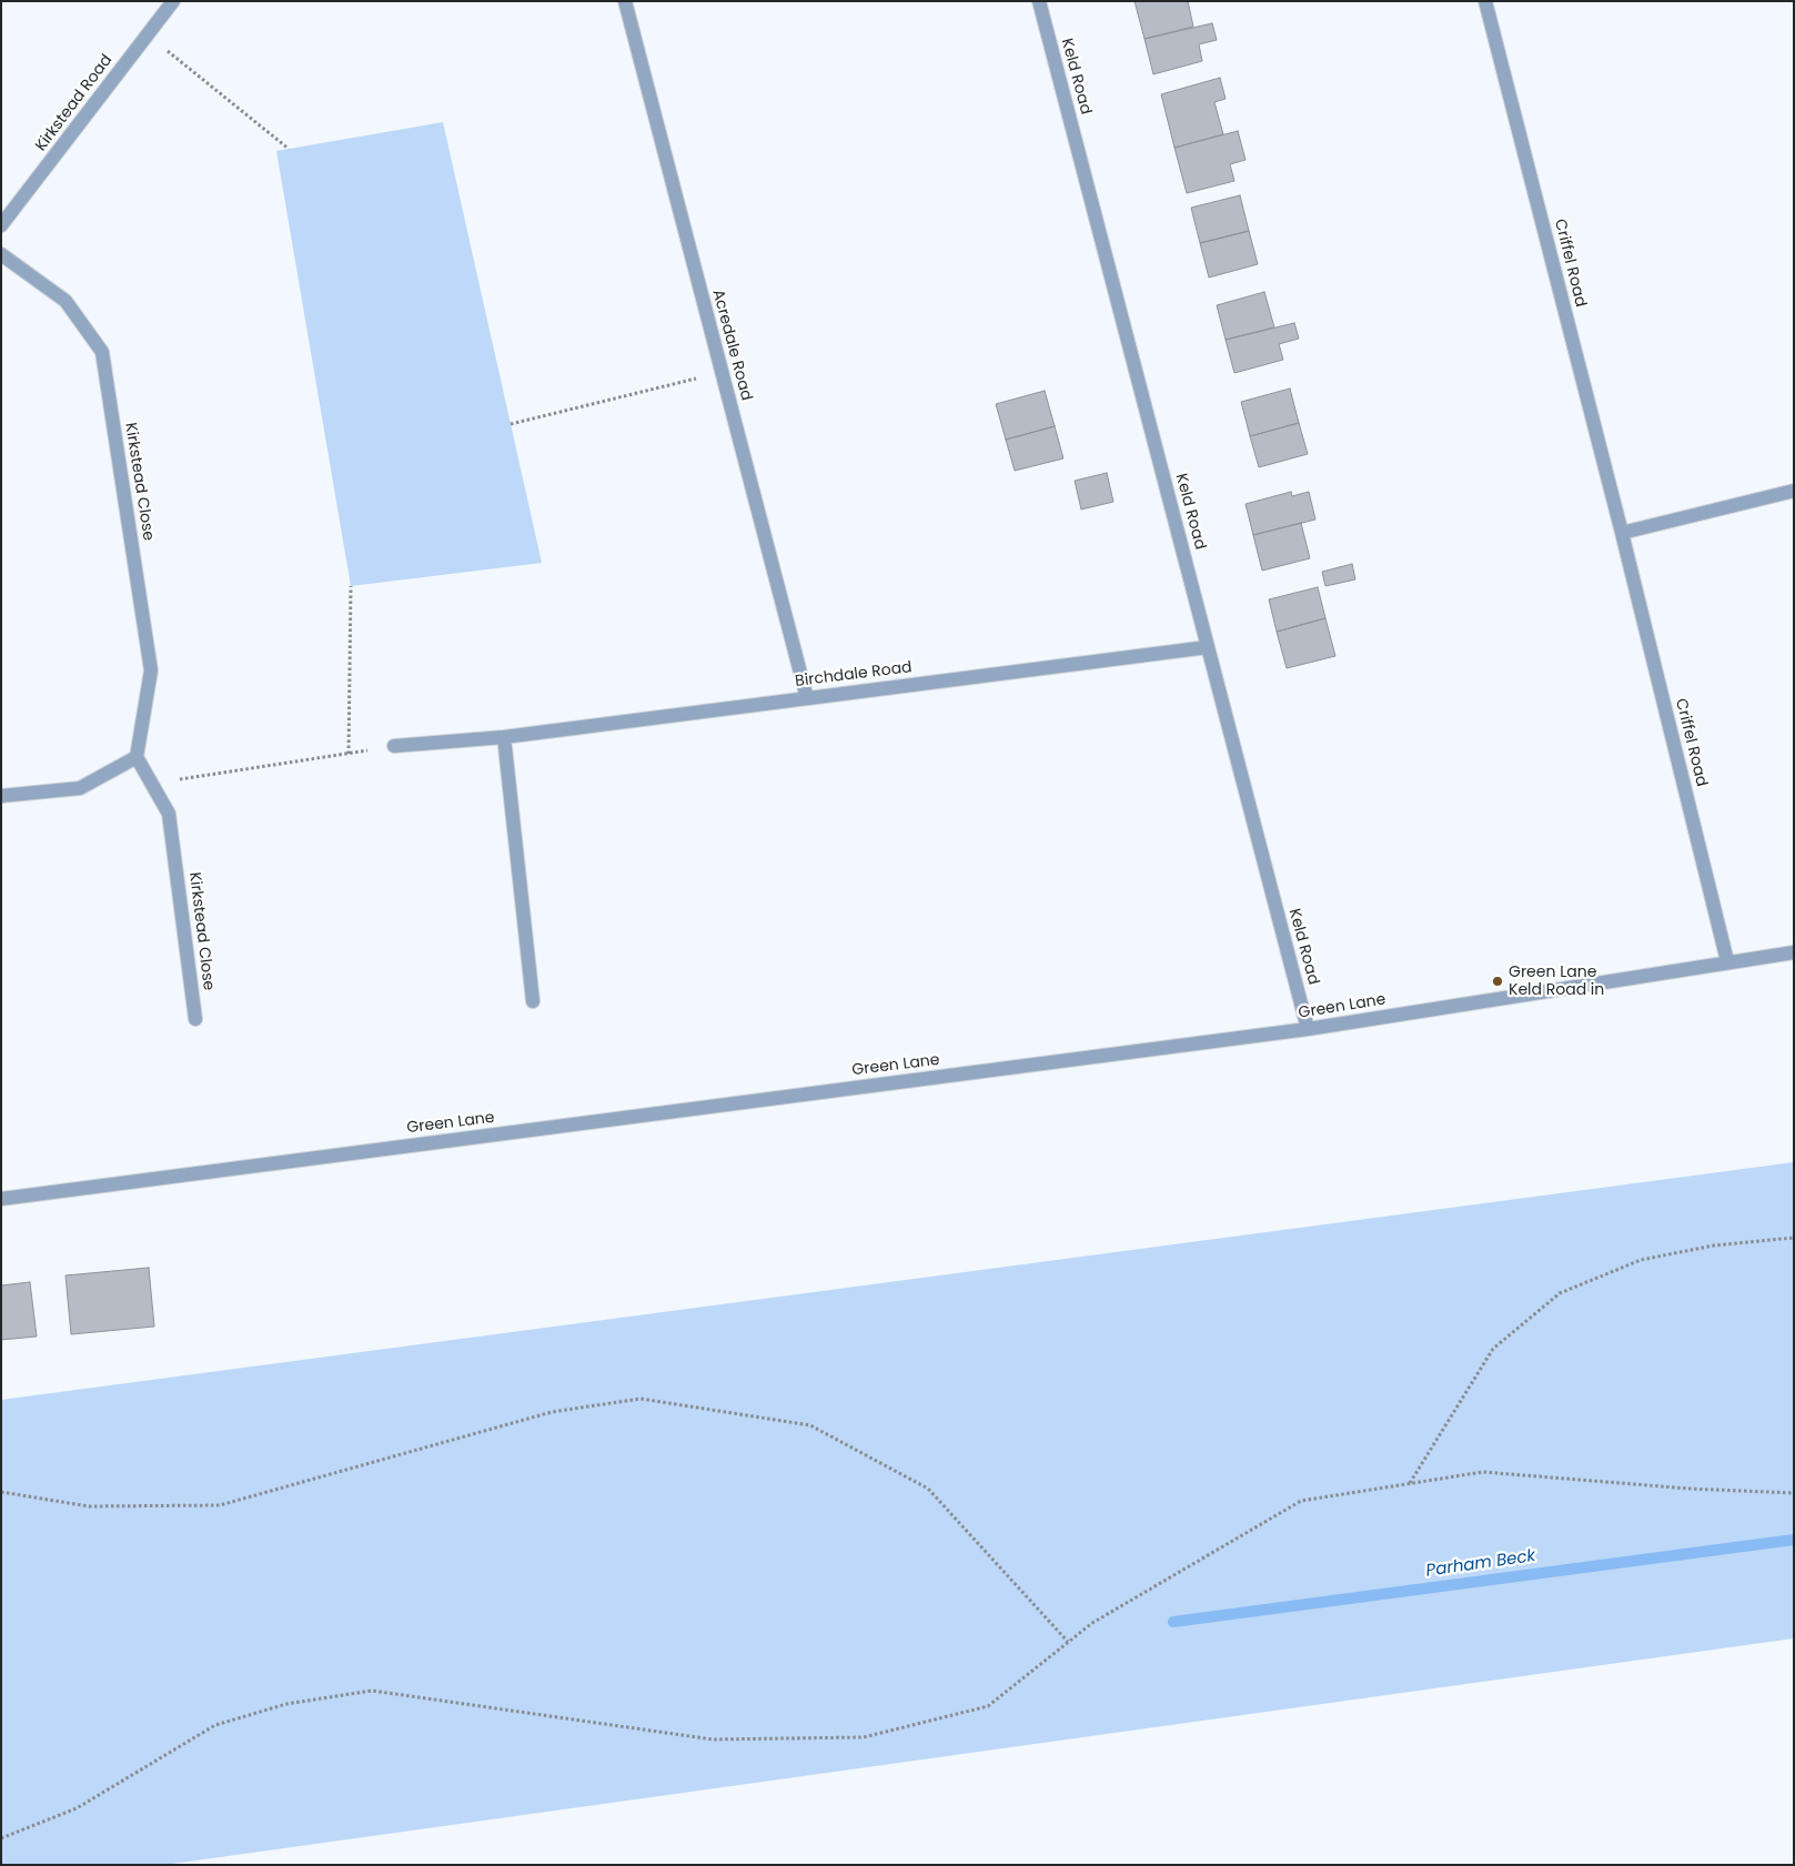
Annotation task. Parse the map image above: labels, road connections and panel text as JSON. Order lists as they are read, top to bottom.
{
  "streets": {
    "street": [
      "Keld Road",
      "Kirkstead Road",
      "Criffel Road",
      "Acredale Road",
      "Kirkstead Close",
      "Birchdale Road",
      "Green Lane"
    ]
  },
  "crossings": [
    ["Keld Road", "Birchdale Road"],
    ["Keld Road", "Green Lane"],
    ["Criffel Road", "Green Lane"],
    ["Acredale Road", "Birchdale Road"]
  ],
  "water": ["Parham Beck"],
  "places": ["Green Lane Keld Road in"]
}
